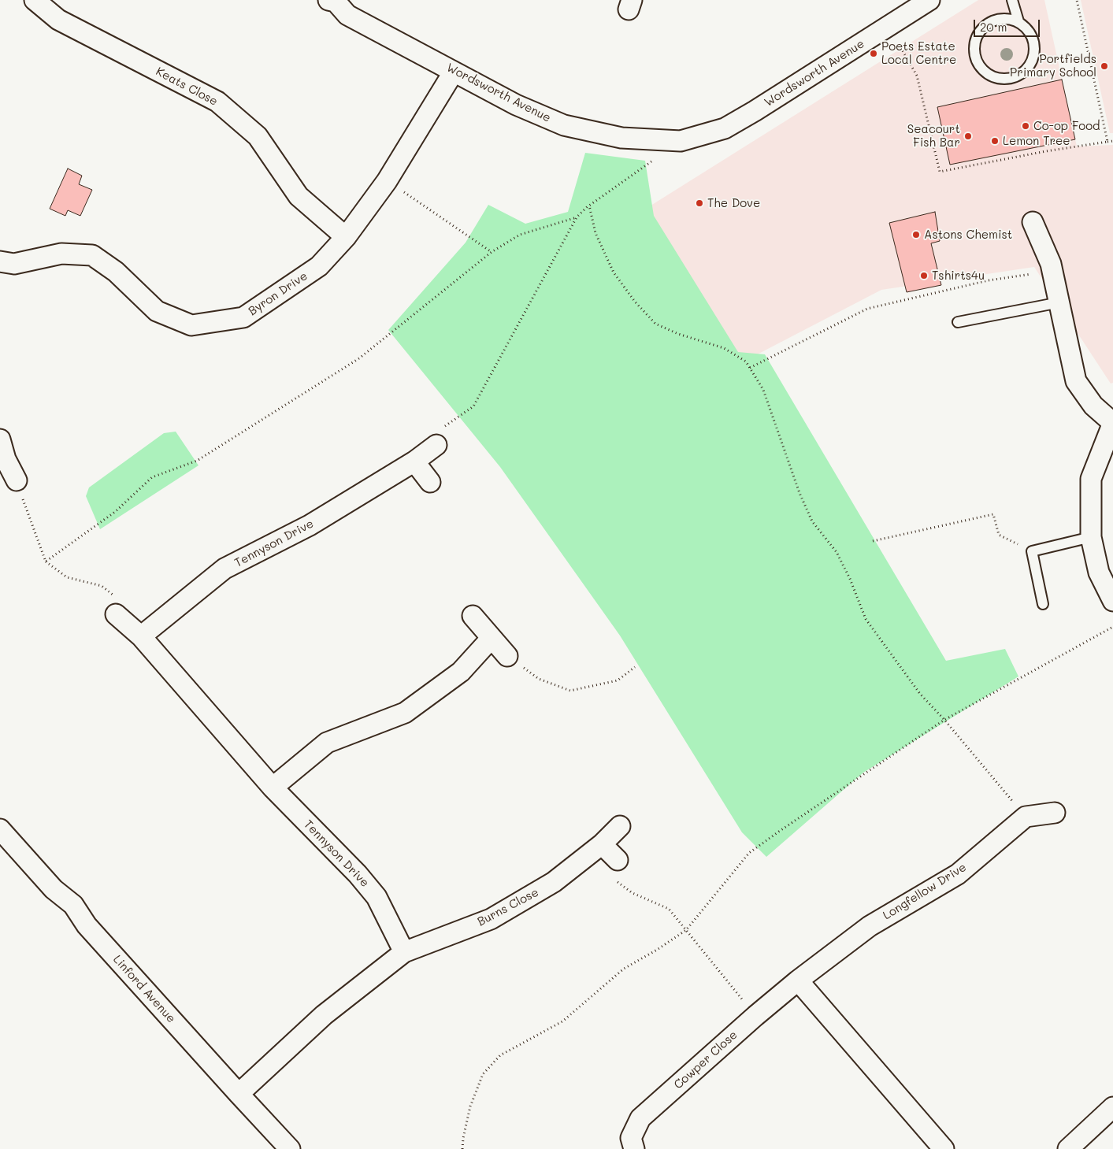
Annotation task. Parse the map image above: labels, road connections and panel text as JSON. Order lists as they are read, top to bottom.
{
  "streets": {
    "street": [
      "Wordsworth Avenue",
      "Keats Close",
      "Byron Drive",
      "Tennyson Drive",
      "Longfellow Drive",
      "Burns Close",
      "Linford Avenue",
      "Cowper Close"
    ]
  },
  "crossings": [
    ["Wordsworth Avenue", "Byron Drive"],
    ["Keats Close", "Byron Drive"],
    ["Tennyson Drive", "Burns Close"],
    ["Longfellow Drive", "Cowper Close"]
  ],
  "places": [
    "Poets Estate Local Centre",
    "Portfields Primary School",
    "Co-op Food",
    "Seacourt Fish Bar",
    "Lemon Tree",
    "The Dove",
    "Astons Chemist",
    "Tshirts4u"
  ],
  "scale_bar": "20 m"
}
